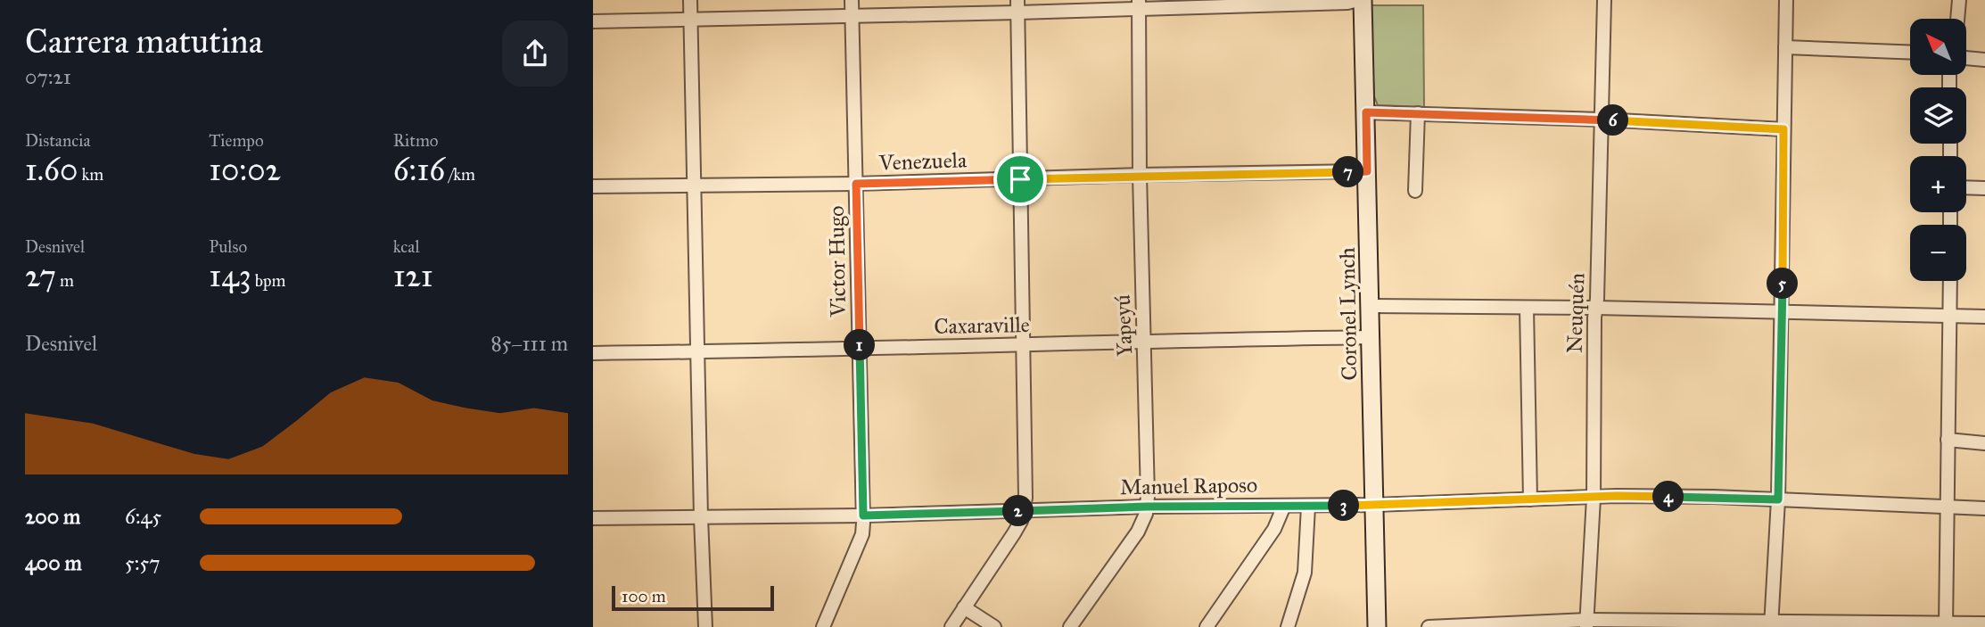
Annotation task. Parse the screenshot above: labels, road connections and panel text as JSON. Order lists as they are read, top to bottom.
{
  "streets": {
    "main road": ["Coronel Lynch"],
    "street": [
      "Venezuela",
      "Victor Hugo",
      "Neuquén",
      "Caxaraville",
      "Yapeyú",
      "Manuel Raposo"
    ]
  },
  "crossings": [
    ["Venezuela", "Victor Hugo"],
    ["Venezuela", "Coronel Lynch"],
    ["Venezuela", "Yapeyú"],
    ["Victor Hugo", "Caxaraville"],
    ["Victor Hugo", "Manuel Raposo"],
    ["Neuquén", "Manuel Raposo"],
    ["Coronel Lynch", "Caxaraville"],
    ["Coronel Lynch", "Manuel Raposo"],
    ["Caxaraville", "Yapeyú"],
    ["Yapeyú", "Manuel Raposo"]
  ],
  "scale_bar": "100 m",
  "north": "top left",
  "page": {
    "heading": ["Carrera matutina", "07:21"],
    "map_buttons": ["+", "−"],
    "pins": [
      "6",
      "7",
      "5",
      "1",
      "4",
      "3",
      "2"
    ],
    "stats": [
      ["Distancia", "1.60 km"],
      ["Tiempo", "10:02"],
      ["Ritmo", "6:16 /km"],
      ["Desnivel", "27 m"],
      ["Pulso", "143 bpm"],
      ["kcal", "121"]
    ],
    "chart": ["Desnivel", "85–111 m"],
    "list": [
      {
        "name": "200 m",
        "note": "6:45"
      },
      {
        "name": "400 m",
        "note": "5:57"
      }
    ],
    "scale": "100 m"
  }
}
